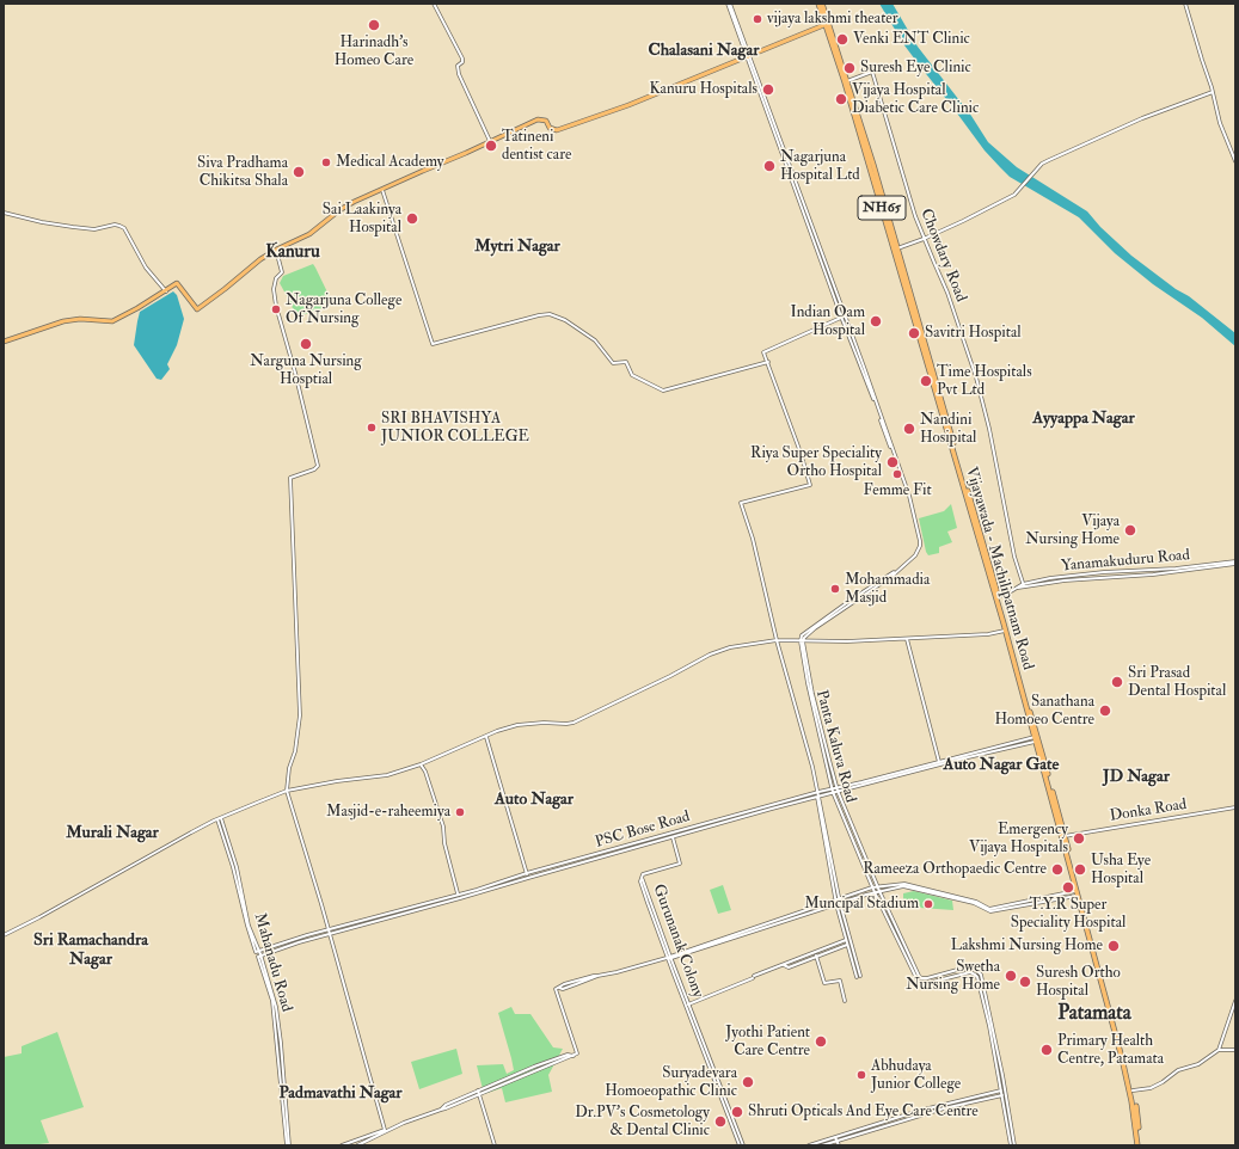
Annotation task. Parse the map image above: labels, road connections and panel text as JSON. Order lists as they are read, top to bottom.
{
  "streets": {
    "highway": ["NH65", "Vijayawada - Machilipatnam Road"],
    "street": [
      "Chowdary Road",
      "Yanamakuduru Road",
      "Panta Kaluva Road",
      "Donka Road",
      "PSC Bose Road",
      "Gurunanak Colony",
      "Mahanadu Road"
    ]
  },
  "crossings": [
    ["Chowdary Road", "Yanamakuduru Road"],
    ["Chowdary Road", "Vijayawada - Machilipatnam Road"],
    ["Yanamakuduru Road", "Vijayawada - Machilipatnam Road"],
    ["Vijayawada - Machilipatnam Road", "Donka Road"],
    ["Vijayawada - Machilipatnam Road", "PSC Bose Road"],
    ["Panta Kaluva Road", "PSC Bose Road"],
    ["PSC Bose Road", "Gurunanak Colony"],
    ["PSC Bose Road", "Mahanadu Road"]
  ],
  "districts": [
    "Chalasani Nagar",
    "Mytri Nagar",
    "Kanuru",
    "Ayyappa Nagar",
    "Auto Nagar Gate",
    "JD Nagar",
    "Auto Nagar",
    "Murali Nagar",
    "Sri Ramachandra Nagar",
    "Patamata",
    "Padmavathi Nagar"
  ],
  "places": [
    "vijaya lakshmi theater",
    "Harinadh's Homeo Care",
    "Venki ENT Clinic",
    "Suresh Eye Clinic",
    "Kanuru Hospitals",
    "Vijaya Hospital Diabetic Care Clinic",
    "Tatineni dentist care",
    "Medical Academy",
    "Nagarjuna Hospital Ltd",
    "Siva Pradhama Chikitsa Shala",
    "Sai Laakinya Hospital",
    "Nagarjuna College Of Nursing",
    "Indian Oam Hospital",
    "Savitri Hospital",
    "Narguna Nursing Hosptial",
    "Time Hospitals Pvt Ltd",
    "SRI BHAVISHYA JUNIOR COLLEGE",
    "Nandini Hosipital",
    "Riya Super Speciality Ortho Hospital",
    "Femme Fit",
    "Vijaya Nursing Home",
    "Mohammadia Masjid",
    "Sri Prasad Dental Hospital",
    "Sanathana Homoeo Centre",
    "Masjid-e-raheemiya",
    "Emergency Vijaya Hospitals",
    "Rameeza Orthopaedic Centre",
    "Usha Eye Hospital",
    "T.Y.R Super Speciality Hospital",
    "Muncipal Stadium",
    "Lakshmi Nursing Home",
    "Swetha Nursing Home",
    "Suresh Ortho Hospital",
    "Jyothi Patient Care Centre",
    "Primary Health Centre, Patamata",
    "Abhudaya Junior College",
    "Suryadevara Homoeopathic Clinic",
    "Shruti Opticals And Eye Care Centre",
    "Dr.PV's Cosmetology & Dental Clinic"
  ]
}
